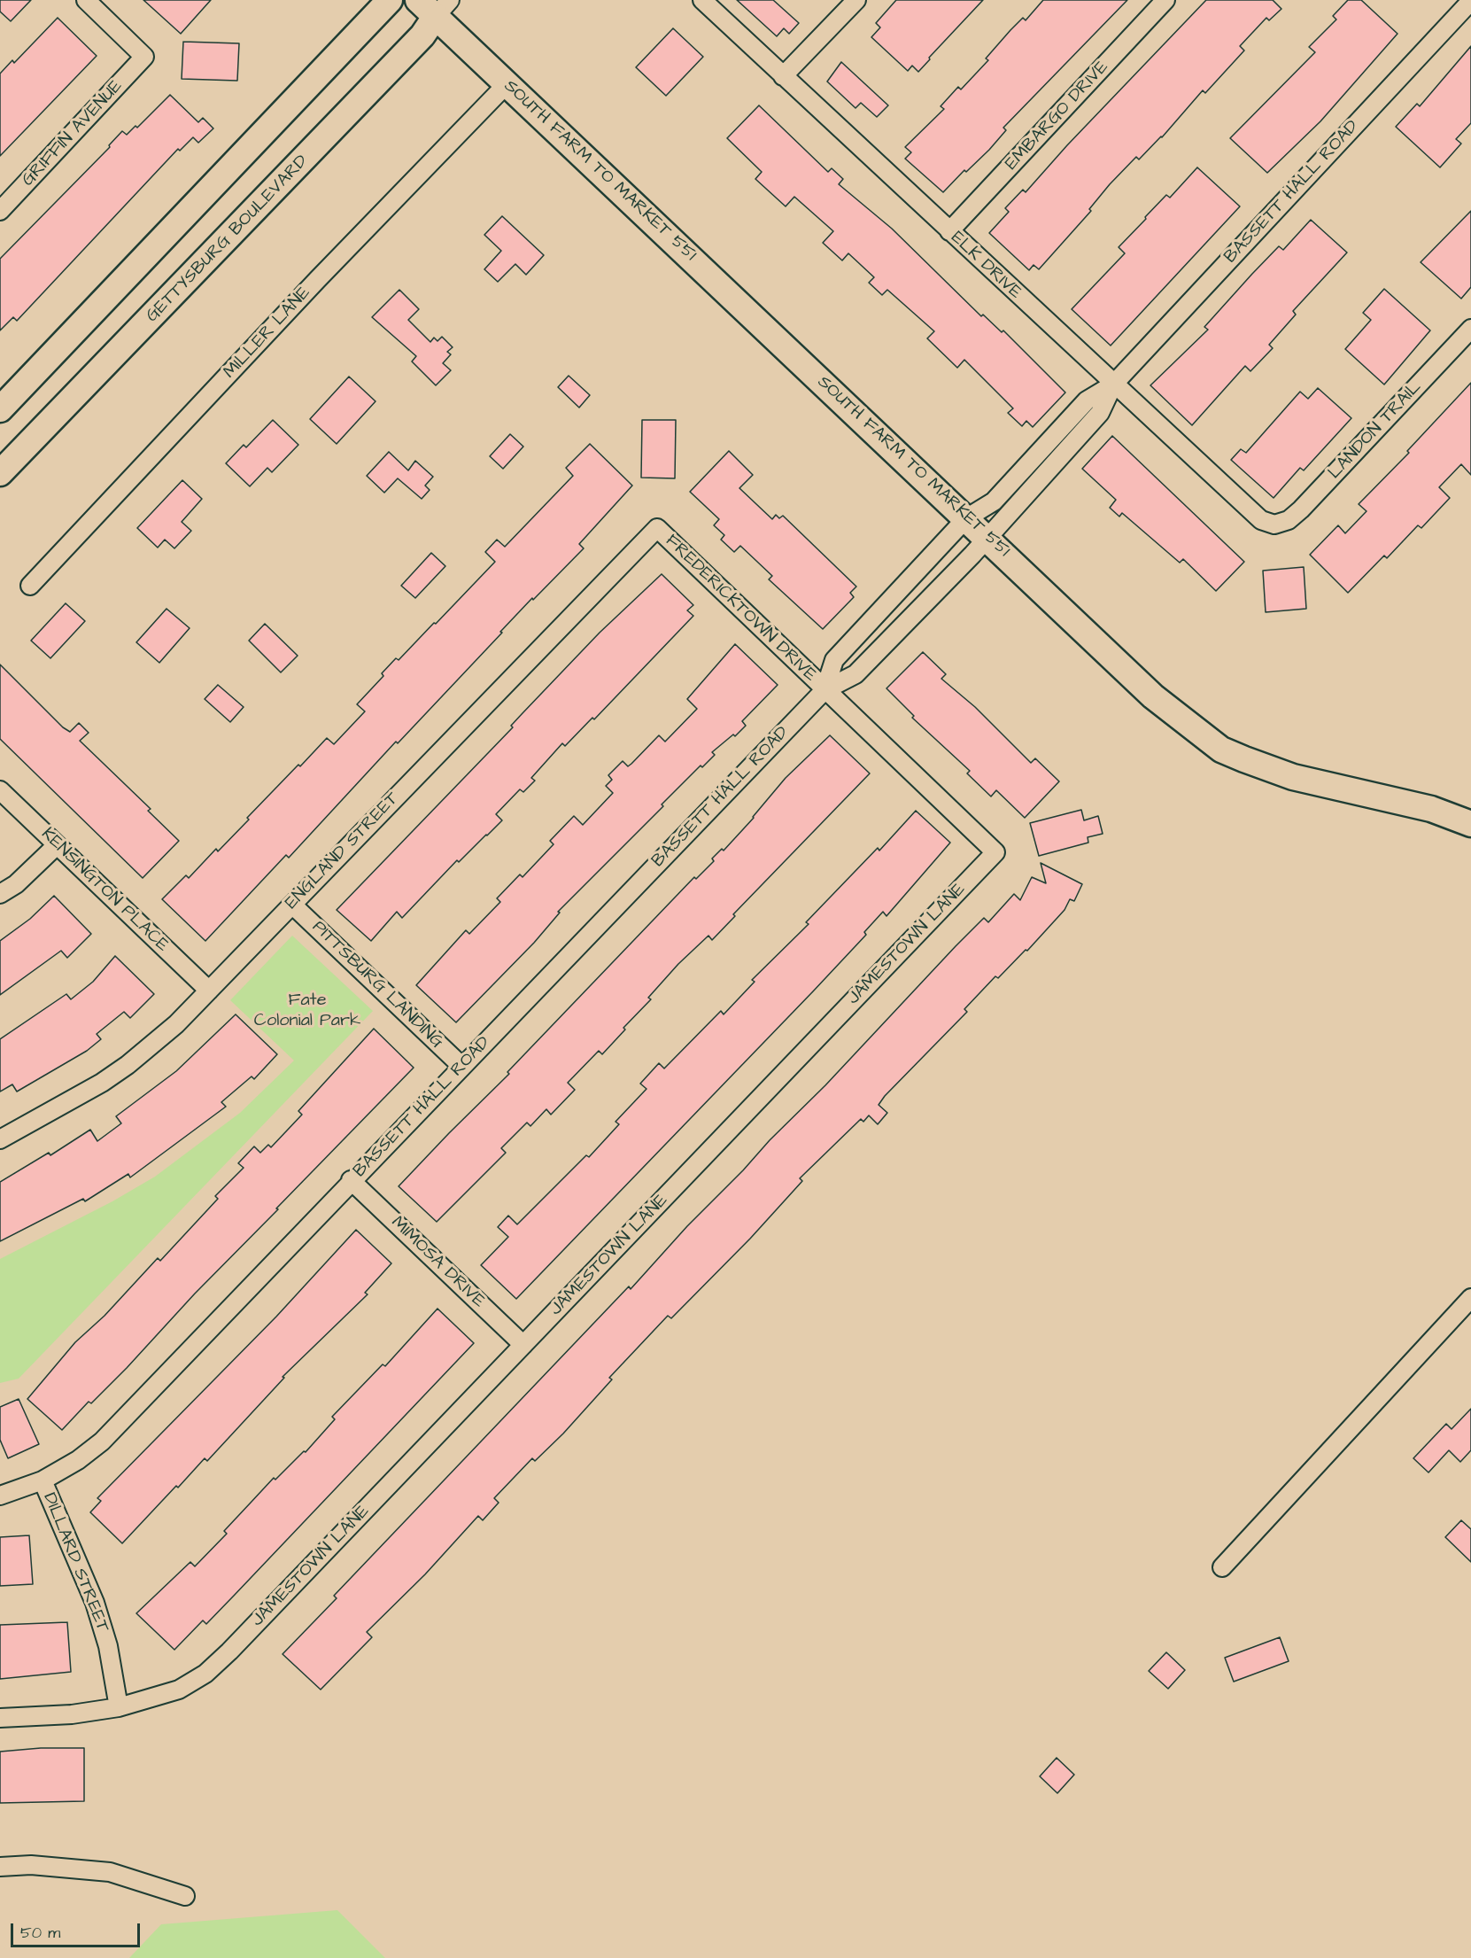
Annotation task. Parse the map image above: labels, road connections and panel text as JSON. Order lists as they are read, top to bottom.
{
  "streets": {
    "main road": ["SOUTH FARM TO MARKET 551", "GETTYSBURG BOULEVARD"],
    "street": [
      "EMBARGO DRIVE",
      "GRIFFIN AVENUE",
      "BASSETT HALL ROAD",
      "ELK DRIVE",
      "MILLER LANE",
      "LANDON TRAIL",
      "FREDERICKTOWN DRIVE",
      "ENGLAND STREET",
      "KENSINGTON PLACE",
      "JAMESTOWN LANE",
      "PITTSBURG LANDING",
      "MIMOSA DRIVE",
      "DILLARD STREET"
    ]
  },
  "crossings": [
    ["EMBARGO DRIVE", "ELK DRIVE"],
    ["SOUTH FARM TO MARKET 551", "BASSETT HALL ROAD"],
    ["SOUTH FARM TO MARKET 551", "GETTYSBURG BOULEVARD"],
    ["SOUTH FARM TO MARKET 551", "MILLER LANE"],
    ["BASSETT HALL ROAD", "ELK DRIVE"],
    ["BASSETT HALL ROAD", "FREDERICKTOWN DRIVE"],
    ["BASSETT HALL ROAD", "JAMESTOWN LANE"],
    ["BASSETT HALL ROAD", "PITTSBURG LANDING"],
    ["BASSETT HALL ROAD", "MIMOSA DRIVE"],
    ["BASSETT HALL ROAD", "DILLARD STREET"],
    ["ELK DRIVE", "LANDON TRAIL"],
    ["FREDERICKTOWN DRIVE", "ENGLAND STREET"],
    ["FREDERICKTOWN DRIVE", "JAMESTOWN LANE"],
    ["ENGLAND STREET", "KENSINGTON PLACE"],
    ["ENGLAND STREET", "PITTSBURG LANDING"],
    ["JAMESTOWN LANE", "MIMOSA DRIVE"],
    ["JAMESTOWN LANE", "DILLARD STREET"]
  ],
  "parks": ["Fate Colonial Park"],
  "scale_bar": "50 m"
}
